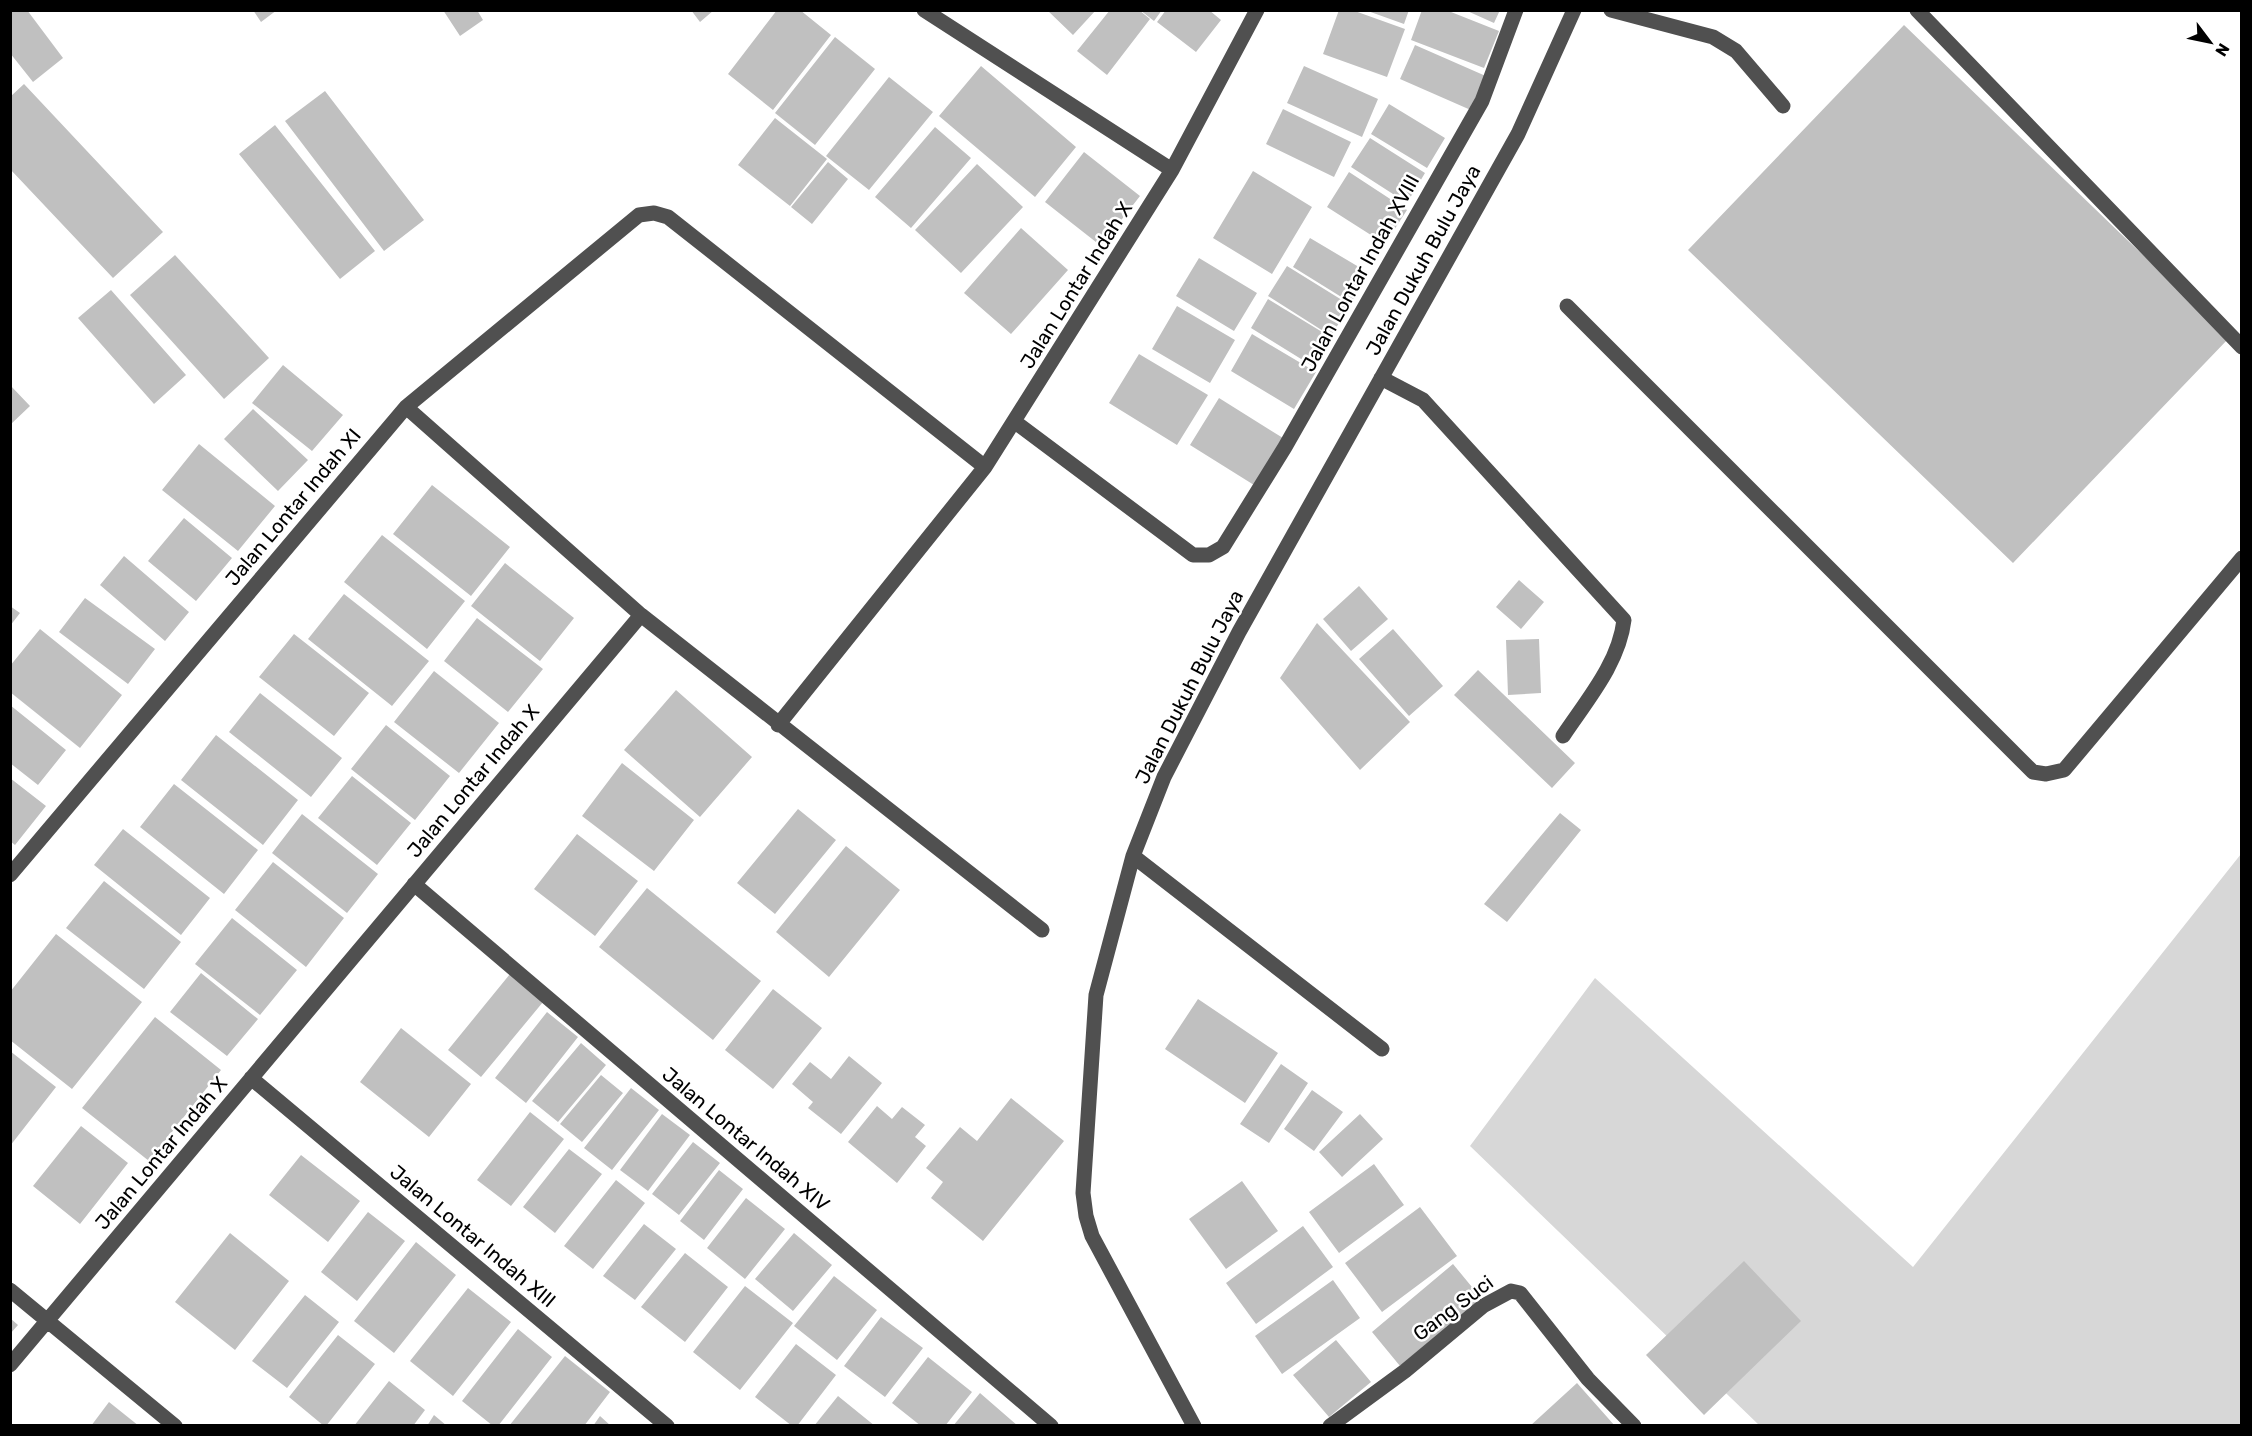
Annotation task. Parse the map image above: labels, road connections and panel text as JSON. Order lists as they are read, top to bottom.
{
  "streets": {
    "street": [
      "Jalan Dukuh Bulu Jaya",
      "Jalan Lontar Indah XVIII",
      "Jalan Lontar Indah X",
      "Jalan Lontar Indah XI",
      "Jalan Lontar Indah XIV",
      "Jalan Lontar Indah XIII",
      "Gang Suci"
    ]
  },
  "crossings": [
    ["Jalan Lontar Indah XVIII", "Jalan Lontar Indah X"],
    ["Jalan Lontar Indah X", "Jalan Lontar Indah XI"],
    ["Jalan Lontar Indah X", "Jalan Lontar Indah XIV"],
    ["Jalan Lontar Indah X", "Jalan Lontar Indah XIII"]
  ],
  "north": "bottom right"
}
